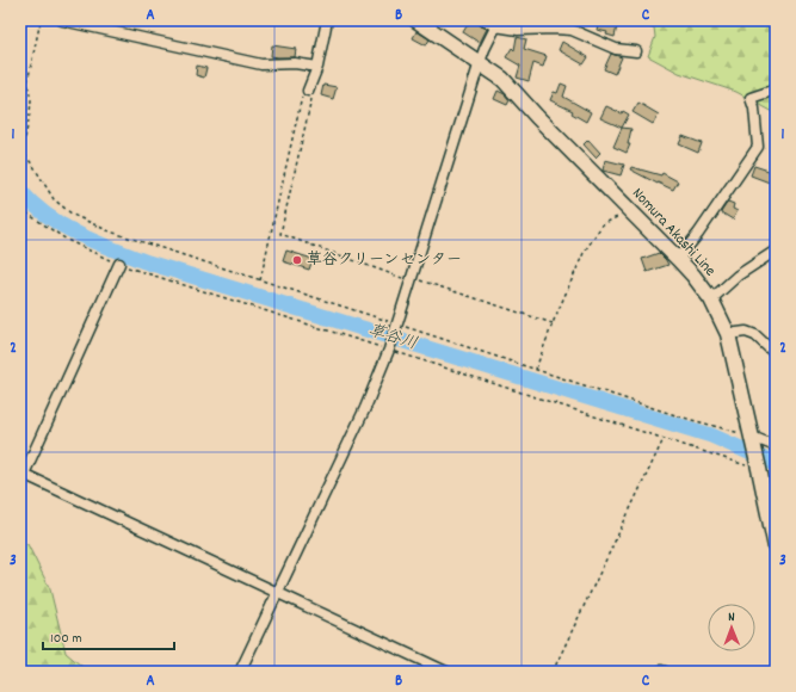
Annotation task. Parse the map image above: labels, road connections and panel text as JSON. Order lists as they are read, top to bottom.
{
  "streets": {
    "main road": ["Nomura Akashi Line"]
  },
  "water": ["草谷川"],
  "places": ["草谷クリーンセンター"],
  "scale_bar": "100 m",
  "north": "top",
  "grid": {
    "columns": ["A", "B", "C"],
    "rows": ["1", "2", "3"]
  }
}
